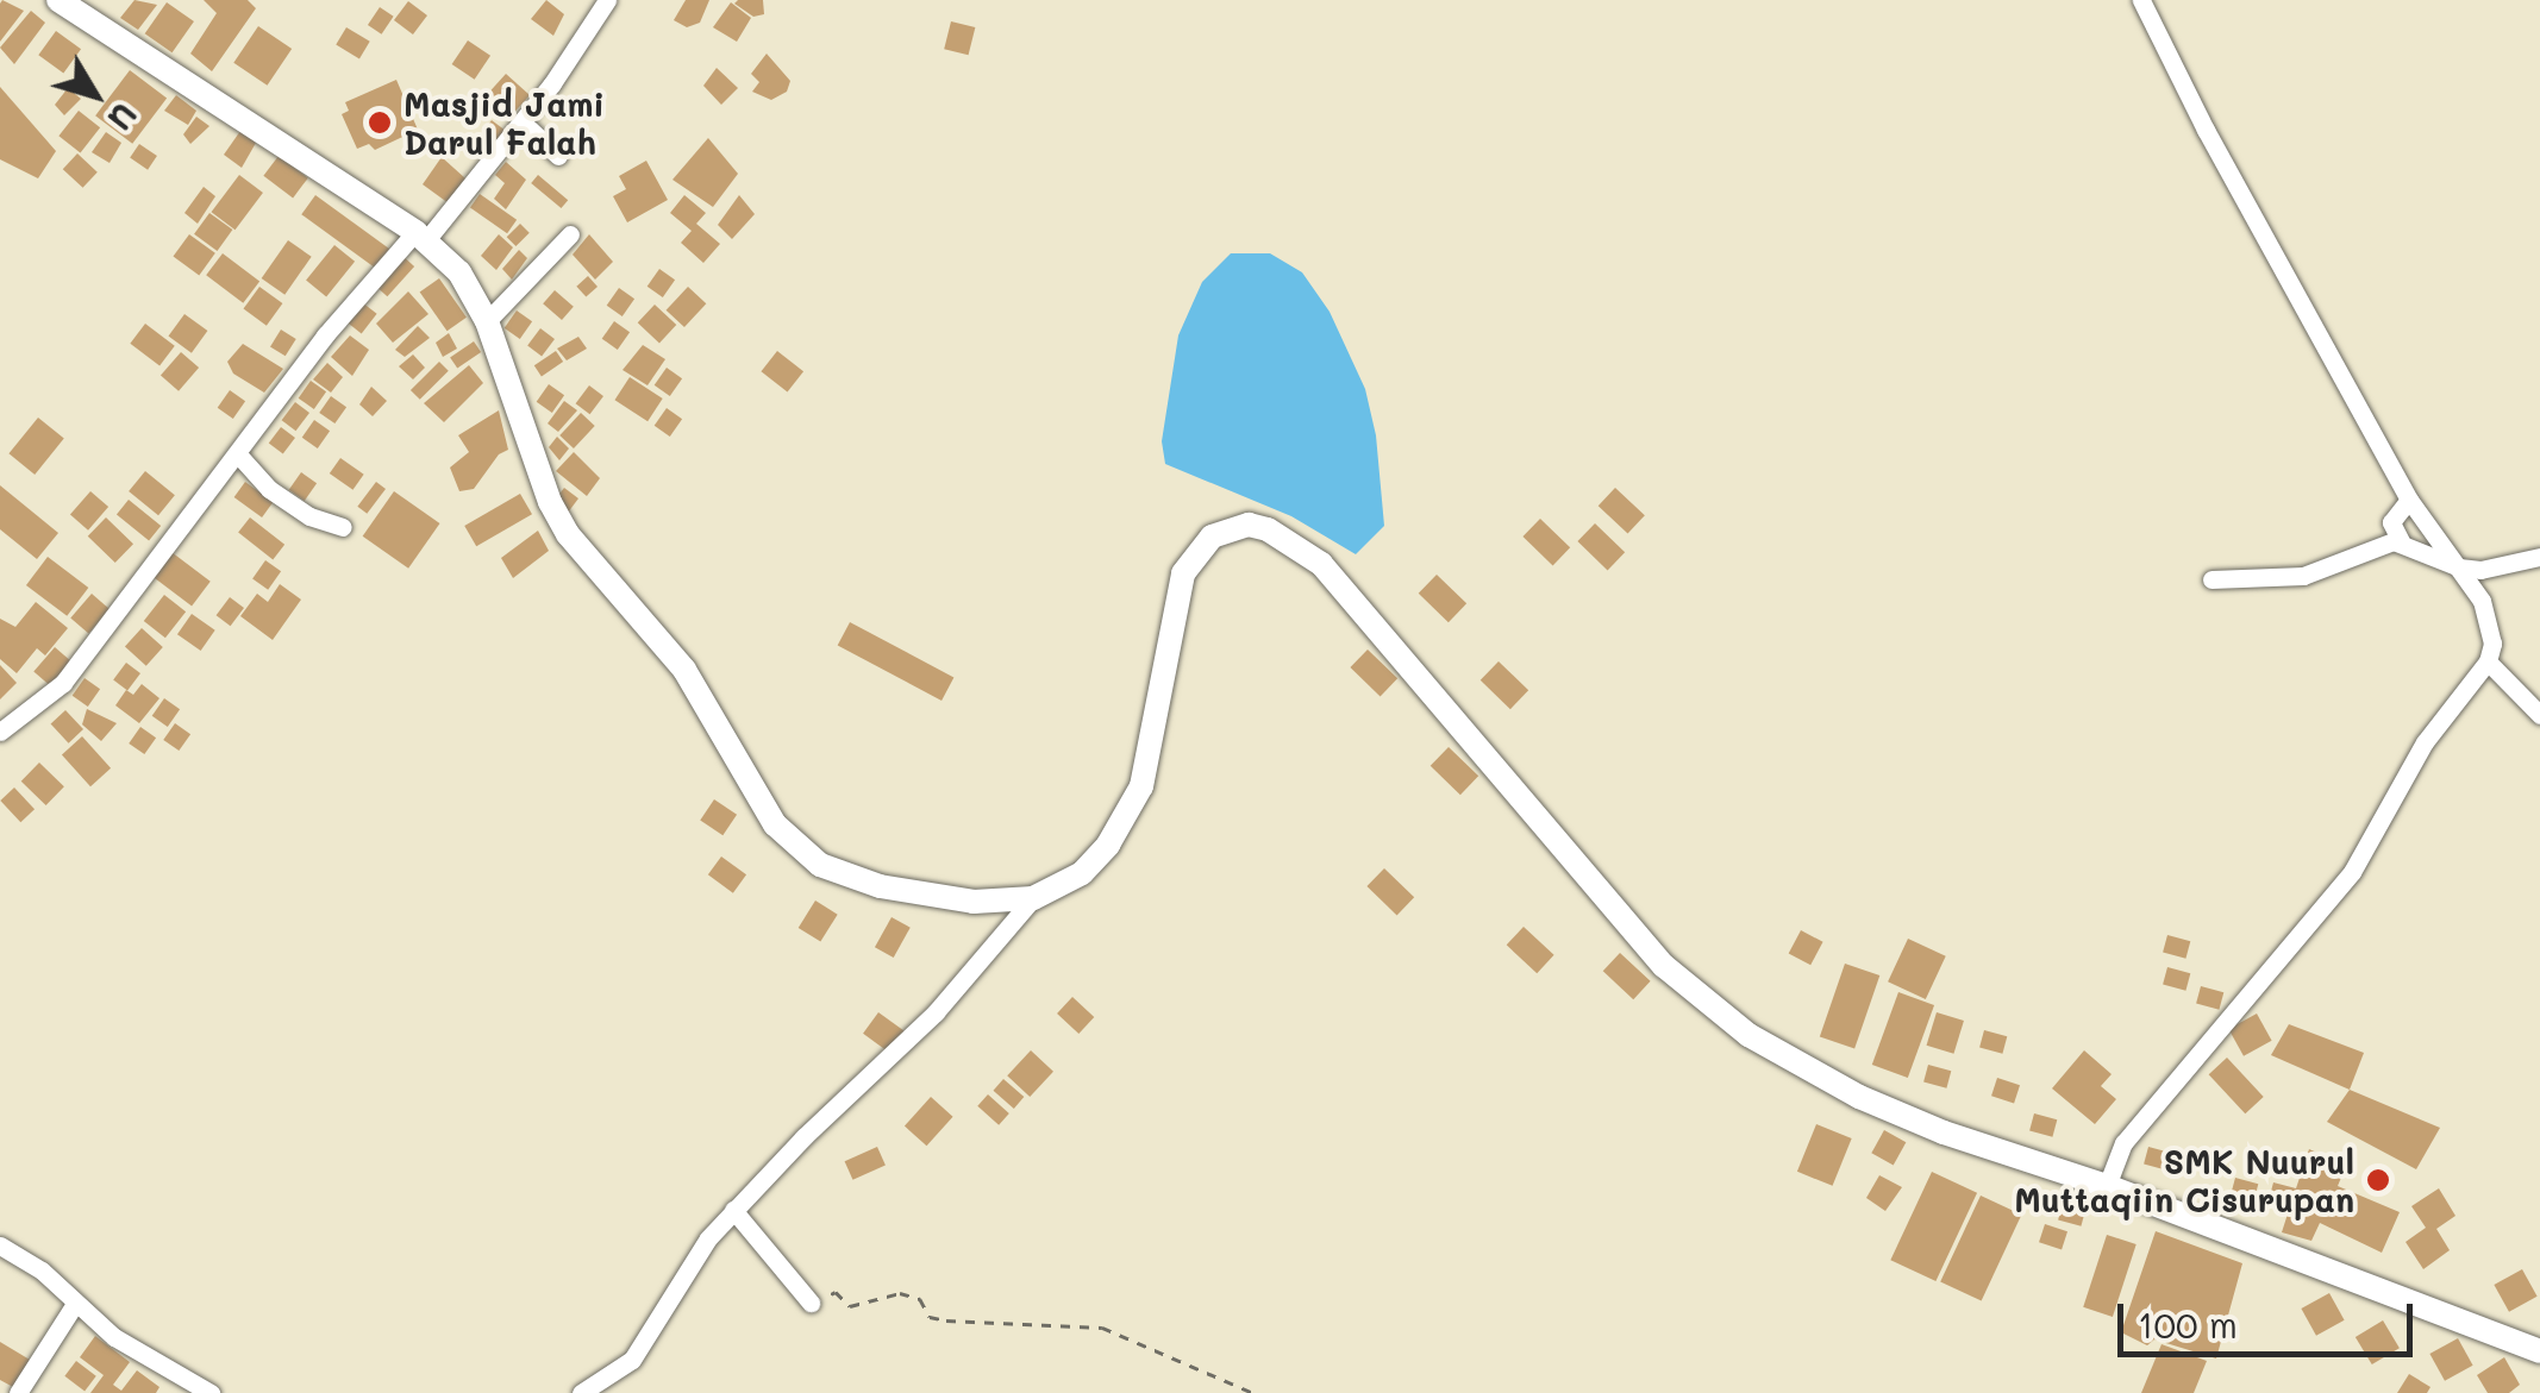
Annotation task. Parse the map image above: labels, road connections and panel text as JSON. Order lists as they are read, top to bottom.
{
  "places": ["Masjid Jami Darul Falah", "SMK Nuurul Muttaqiin Cisurupan"],
  "scale_bar": "100 m",
  "north": "bottom right"
}
